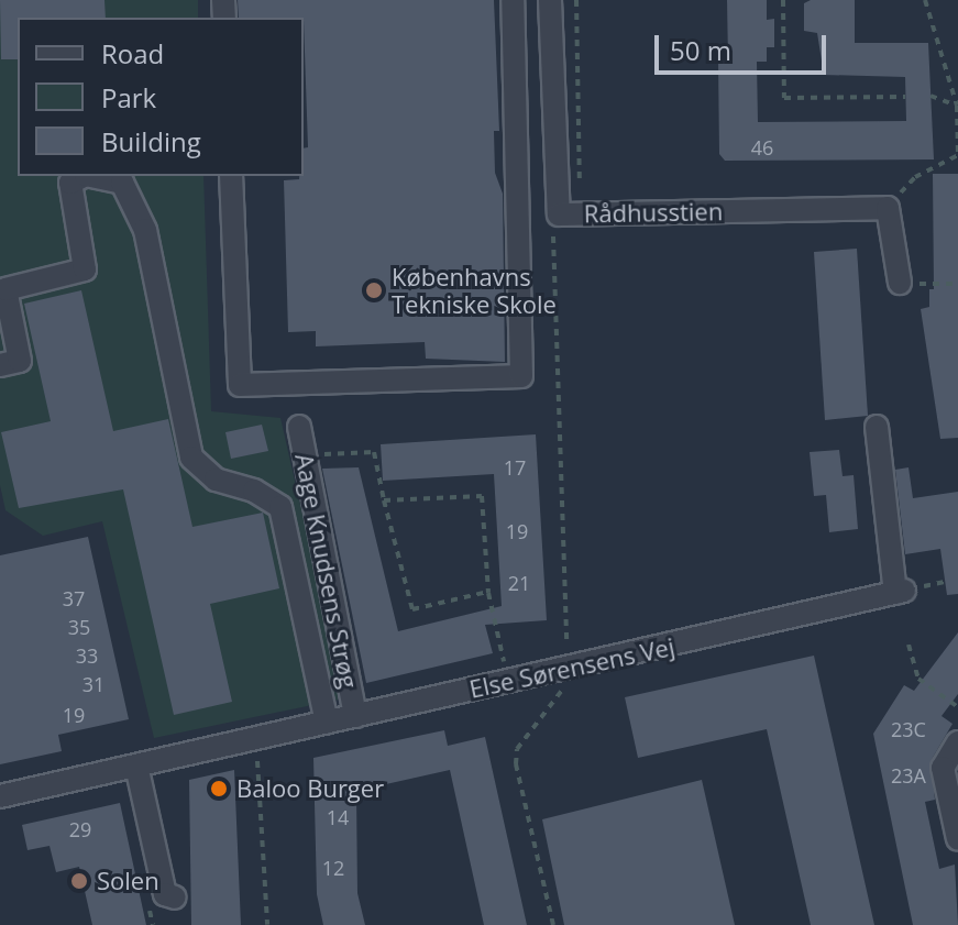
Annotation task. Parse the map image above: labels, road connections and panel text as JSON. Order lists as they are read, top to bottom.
{
  "streets": {
    "street": ["Rådhusstien", "Aage Knudsens Strøg", "Else Sørensens Vej"]
  },
  "crossings": [
    ["Rådhusstien", "Else Sørensens Vej"],
    ["Aage Knudsens Strøg", "Else Sørensens Vej"]
  ],
  "places": ["Københavns Tekniske Skole", "Baloo Burger", "Solen"],
  "house_numbers": [
    "46",
    "17",
    "19",
    "21",
    "37",
    "35",
    "33",
    "31",
    "19",
    "23C",
    "23A",
    "14",
    "29",
    "12"
  ],
  "legend": ["Road", "Park", "Building"],
  "scale_bar": "50 m"
}
